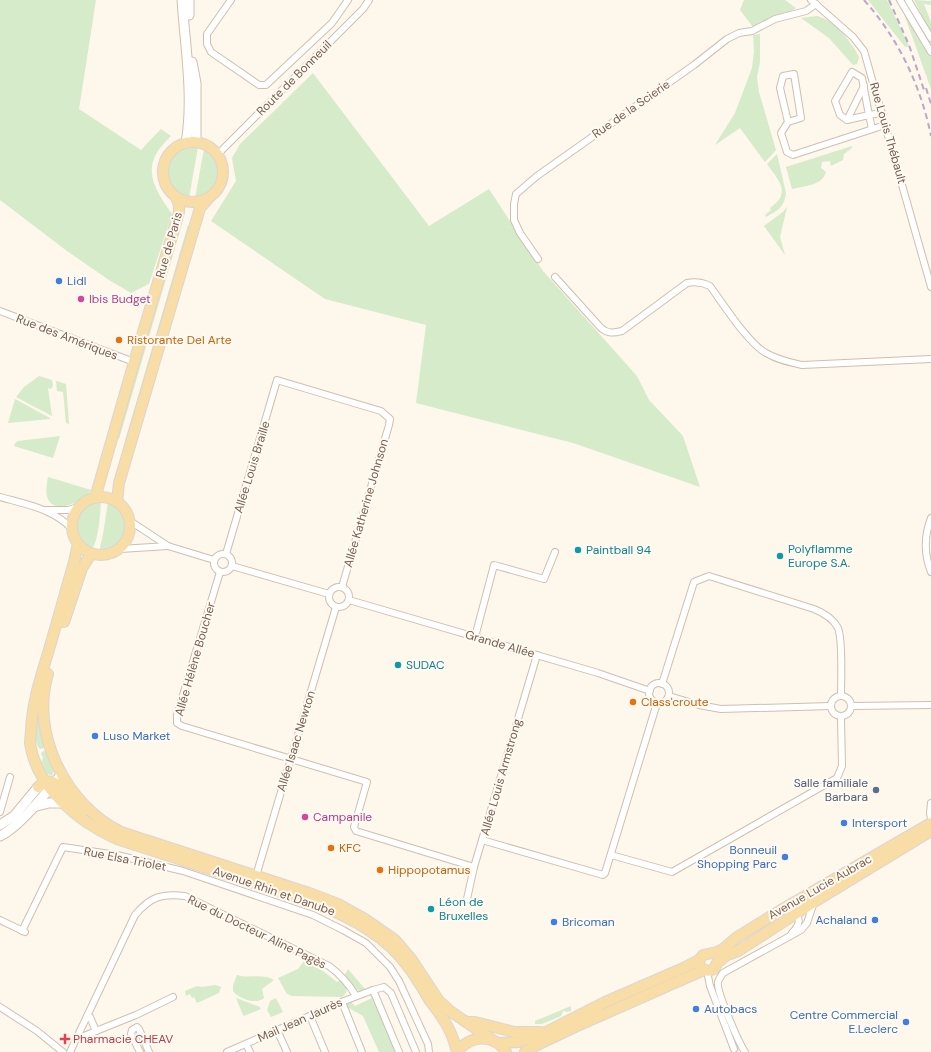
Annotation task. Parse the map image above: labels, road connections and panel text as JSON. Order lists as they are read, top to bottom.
{
  "streets": {
    "main road": ["Rue de Paris", "Avenue Lucie Aubrac", "Avenue Rhin et Danube"],
    "street": [
      "Route de Bonneuil",
      "Rue de la Scierie",
      "Rue Louis Thébault",
      "Rue des Amériques",
      "Allée Louis Braille",
      "Allée Katherine Johnson",
      "Grande Allée",
      "Allée Hélène Boucher",
      "Allée Isaac Newton",
      "Allée Louis Armstrong",
      "Rue Elsa Triolet",
      "Rue du Docteur Aline Pagès",
      "Mail Jean Jaurès"
    ]
  },
  "crossings": [
    ["Route de Bonneuil", "Rue de Paris"],
    ["Rue de la Scierie", "Rue Louis Thébault"],
    ["Rue de Paris", "Rue des Amériques"],
    ["Allée Louis Braille", "Allée Katherine Johnson"],
    ["Allée Louis Braille", "Allée Hélène Boucher"],
    ["Allée Katherine Johnson", "Grande Allée"],
    ["Allée Katherine Johnson", "Allée Isaac Newton"],
    ["Grande Allée", "Allée Isaac Newton"],
    ["Grande Allée", "Allée Louis Armstrong"],
    ["Allée Hélène Boucher", "Allée Isaac Newton"],
    ["Allée Isaac Newton", "Avenue Rhin et Danube"],
    ["Avenue Lucie Aubrac", "Avenue Rhin et Danube"],
    ["Rue du Docteur Aline Pagès", "Mail Jean Jaurès"]
  ],
  "places": {
    "other": [
      "Lidl",
      "Ibis Budget",
      "Ristorante Del Arte",
      "Paintball 94",
      "Polyflamme Europe S.A.",
      "SUDAC",
      "Class'croute",
      "Luso Market",
      "Salle familiale Barbara",
      "Campanile",
      "Intersport",
      "KFC",
      "Bonneuil Shopping Parc",
      "Hippopotamus",
      "Léon de Bruxelles",
      "Achaland",
      "Bricoman",
      "Autobacs",
      "Centre Commercial E.Leclerc"
    ],
    "health": ["Pharmacie CHEAV"]
  }
}
